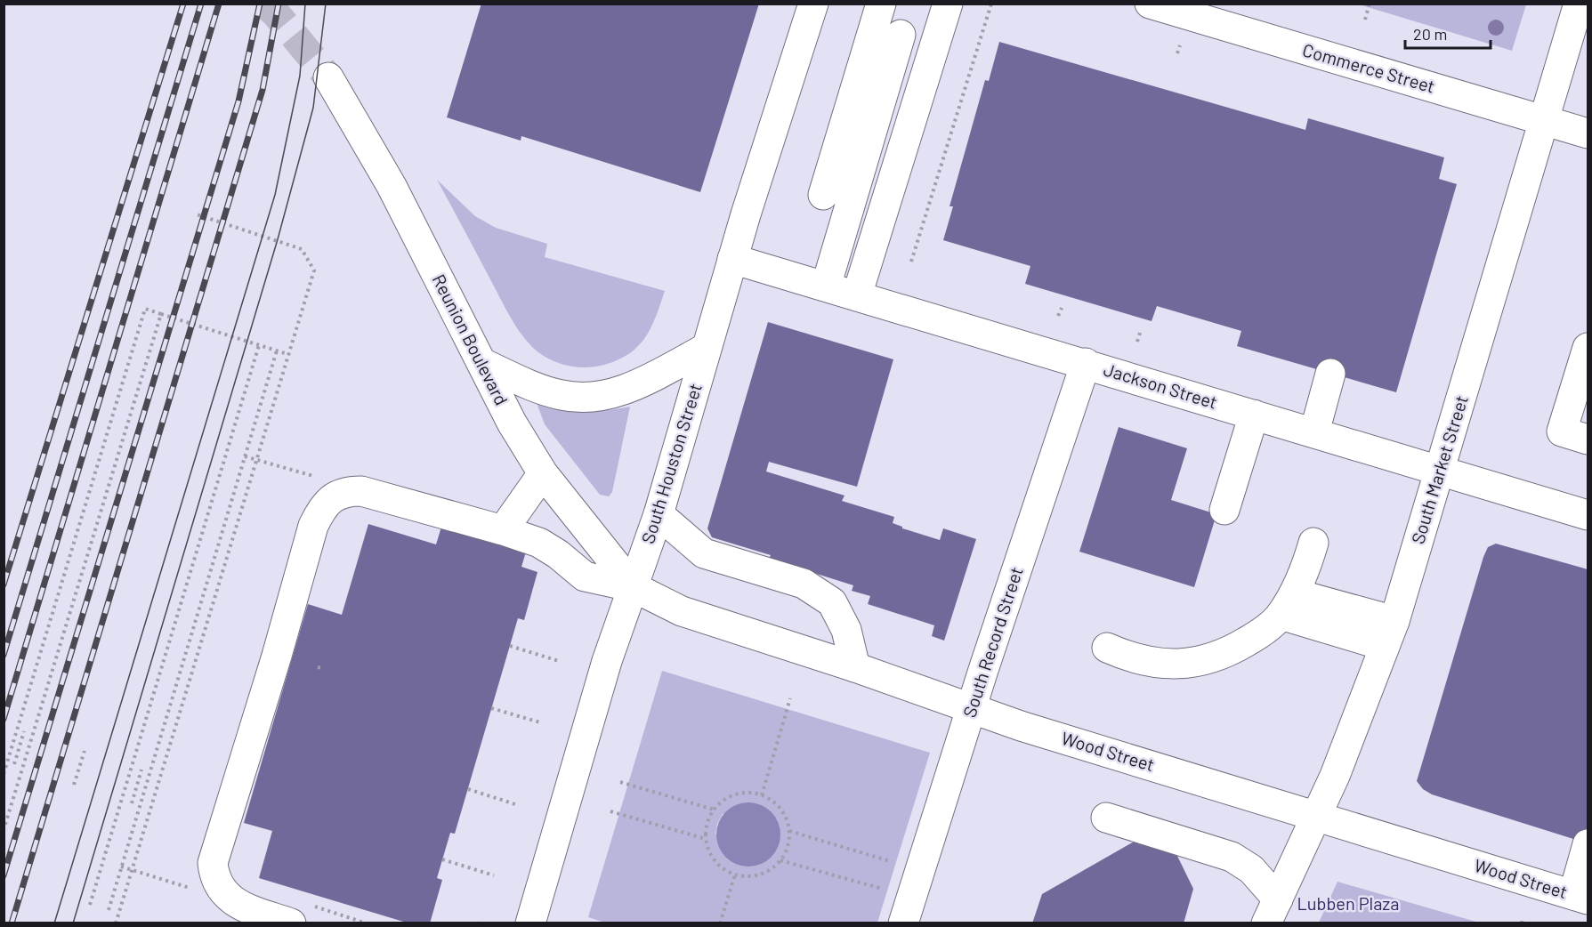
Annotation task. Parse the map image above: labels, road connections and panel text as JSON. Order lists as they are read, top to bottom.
{
  "streets": {
    "main road": [
      "Commerce Street",
      "Reunion Boulevard",
      "Jackson Street",
      "South Houston Street",
      "South Market Street",
      "South Record Street",
      "Wood Street"
    ]
  },
  "crossings": [
    ["Commerce Street", "South Market Street"],
    ["Reunion Boulevard", "South Houston Street"],
    ["Reunion Boulevard", "Wood Street"],
    ["Jackson Street", "South Houston Street"],
    ["Jackson Street", "South Market Street"],
    ["Jackson Street", "South Record Street"],
    ["South Houston Street", "Wood Street"],
    ["South Market Street", "Wood Street"],
    ["South Record Street", "Wood Street"]
  ],
  "parks": ["Lubben Plaza"],
  "scale_bar": "20 m"
}
